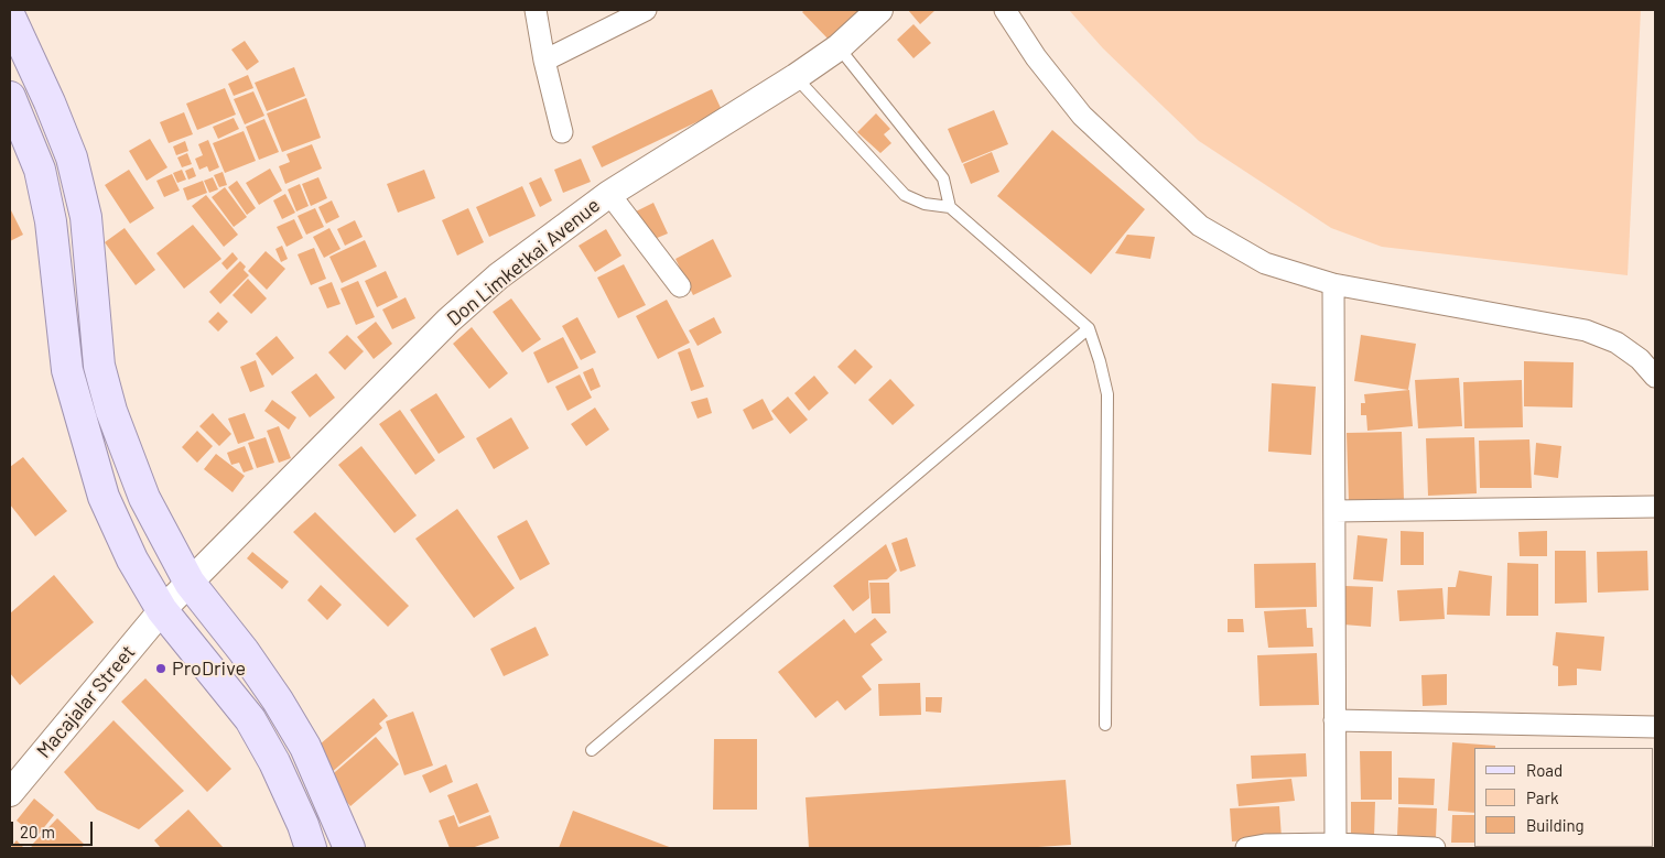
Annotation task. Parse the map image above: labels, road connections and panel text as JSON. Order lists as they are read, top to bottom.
{
  "streets": {
    "street": ["Don Limketkai Avenue", "Macajalar Street"]
  },
  "crossings": [
    ["Don Limketkai Avenue", "Macajalar Street"]
  ],
  "places": ["ProDrive"],
  "legend": ["Road", "Park", "Building"],
  "scale_bar": "20 m"
}
